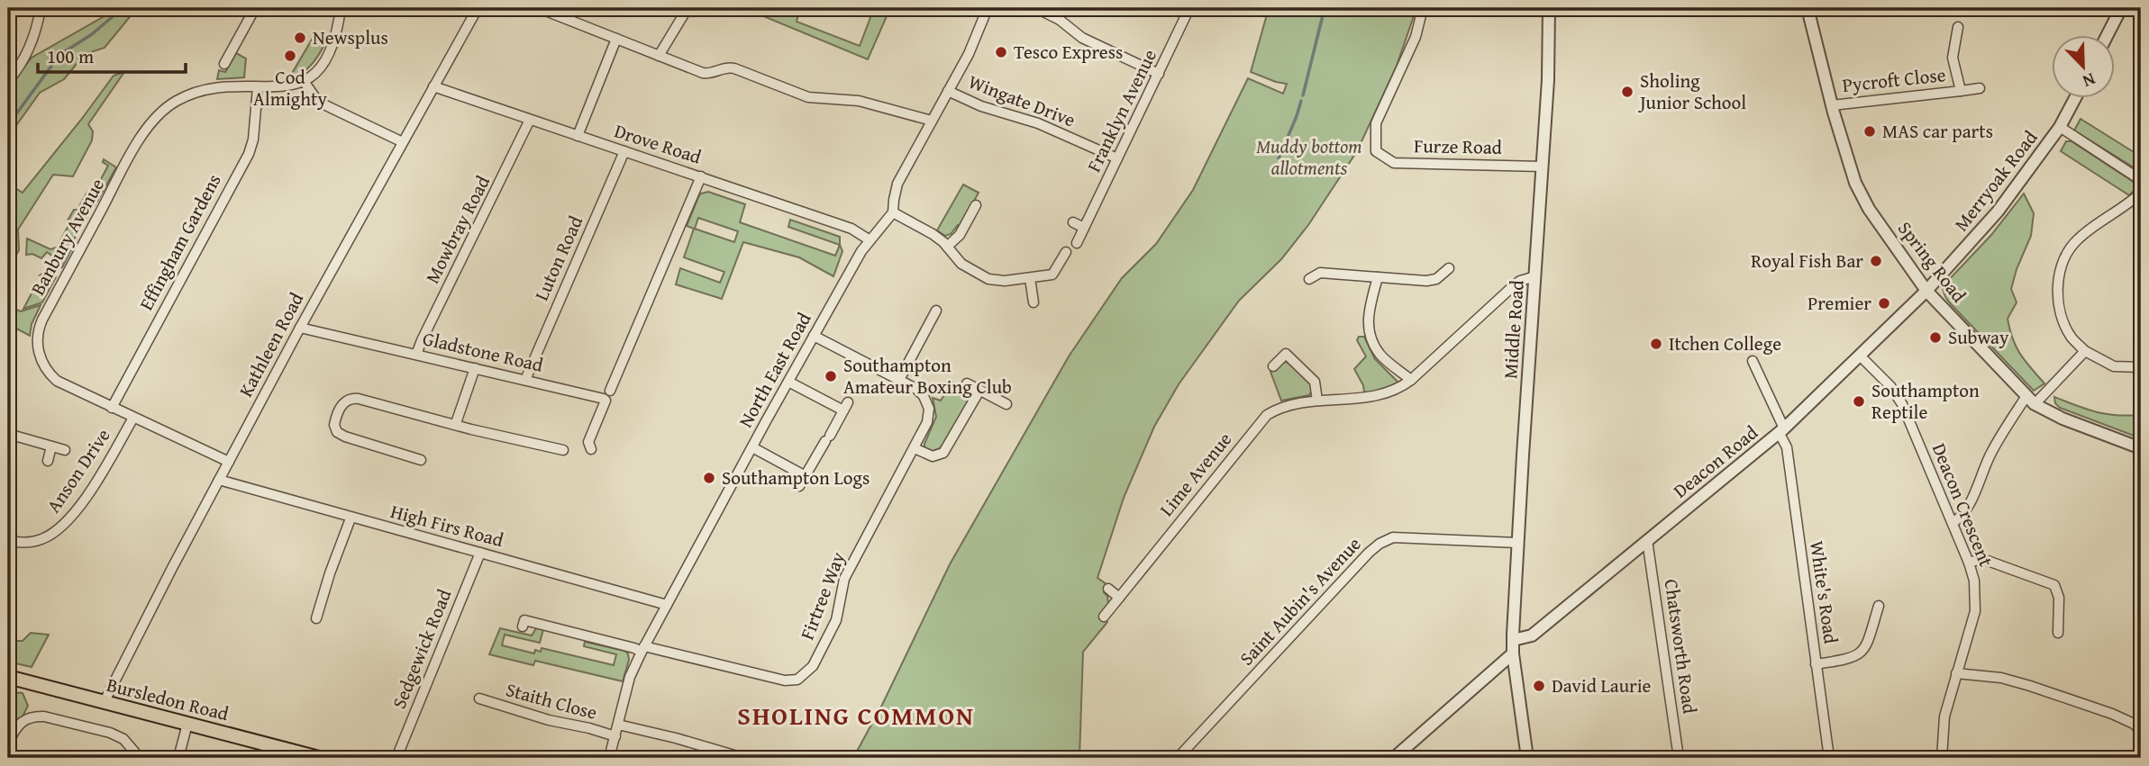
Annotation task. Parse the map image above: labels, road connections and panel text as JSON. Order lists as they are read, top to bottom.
{
  "streets": {
    "main road": ["Bursledon Road"],
    "street": [
      "Pycroft Close",
      "Wingate Drive",
      "Franklyn Avenue",
      "Drove Road",
      "Furze Road",
      "Merryoak Road",
      "Mowbray Road",
      "Banbury Avenue",
      "Effingham Gardens",
      "Luton Road",
      "Spring Road",
      "Middle Road",
      "Kathleen Road",
      "Gladstone Road",
      "North East Road",
      "Deacon Road",
      "Anson Drive",
      "Lime Avenue",
      "Deacon Crescent",
      "High Firs Road",
      "White's Road",
      "Firtree Way",
      "Saint Aubin's Avenue",
      "Chatsworth Road",
      "Sedgewick Road",
      "Staith Close"
    ]
  },
  "crossings": [
    ["Pycroft Close", "Spring Road"],
    ["Wingate Drive", "Franklyn Avenue"],
    ["Drove Road", "Mowbray Road"],
    ["Drove Road", "Luton Road"],
    ["Drove Road", "Kathleen Road"],
    ["Drove Road", "North East Road"],
    ["Furze Road", "Middle Road"],
    ["Merryoak Road", "Spring Road"],
    ["Merryoak Road", "Deacon Road"],
    ["Mowbray Road", "Gladstone Road"],
    ["Banbury Avenue", "Effingham Gardens"],
    ["Banbury Avenue", "Kathleen Road"],
    ["Banbury Avenue", "Anson Drive"],
    ["Luton Road", "Gladstone Road"],
    ["Spring Road", "Deacon Road"],
    ["Middle Road", "Deacon Road"],
    ["Middle Road", "Lime Avenue"],
    ["Middle Road", "Saint Aubin's Avenue"],
    ["Kathleen Road", "Gladstone Road"],
    ["Kathleen Road", "High Firs Road"],
    ["Kathleen Road", "Bursledon Road"],
    ["North East Road", "High Firs Road"],
    ["North East Road", "Firtree Way"],
    ["North East Road", "Staith Close"],
    ["Deacon Road", "Deacon Crescent"],
    ["Deacon Road", "White's Road"],
    ["Deacon Road", "Chatsworth Road"],
    ["High Firs Road", "Sedgewick Road"]
  ],
  "districts": ["SHOLING COMMON"],
  "parks": ["Muddy bottom allotments"],
  "places": [
    "Newsplus",
    "Tesco Express",
    "Cod Almighty",
    "Sholing Junior School",
    "MAS car parts",
    "Royal Fish Bar",
    "Premier",
    "Subway",
    "Itchen College",
    "Southampton Amateur Boxing Club",
    "Southampton Reptile",
    "Southampton Logs",
    "David Laurie"
  ],
  "scale_bar": "100 m",
  "north": "bottom right"
}
